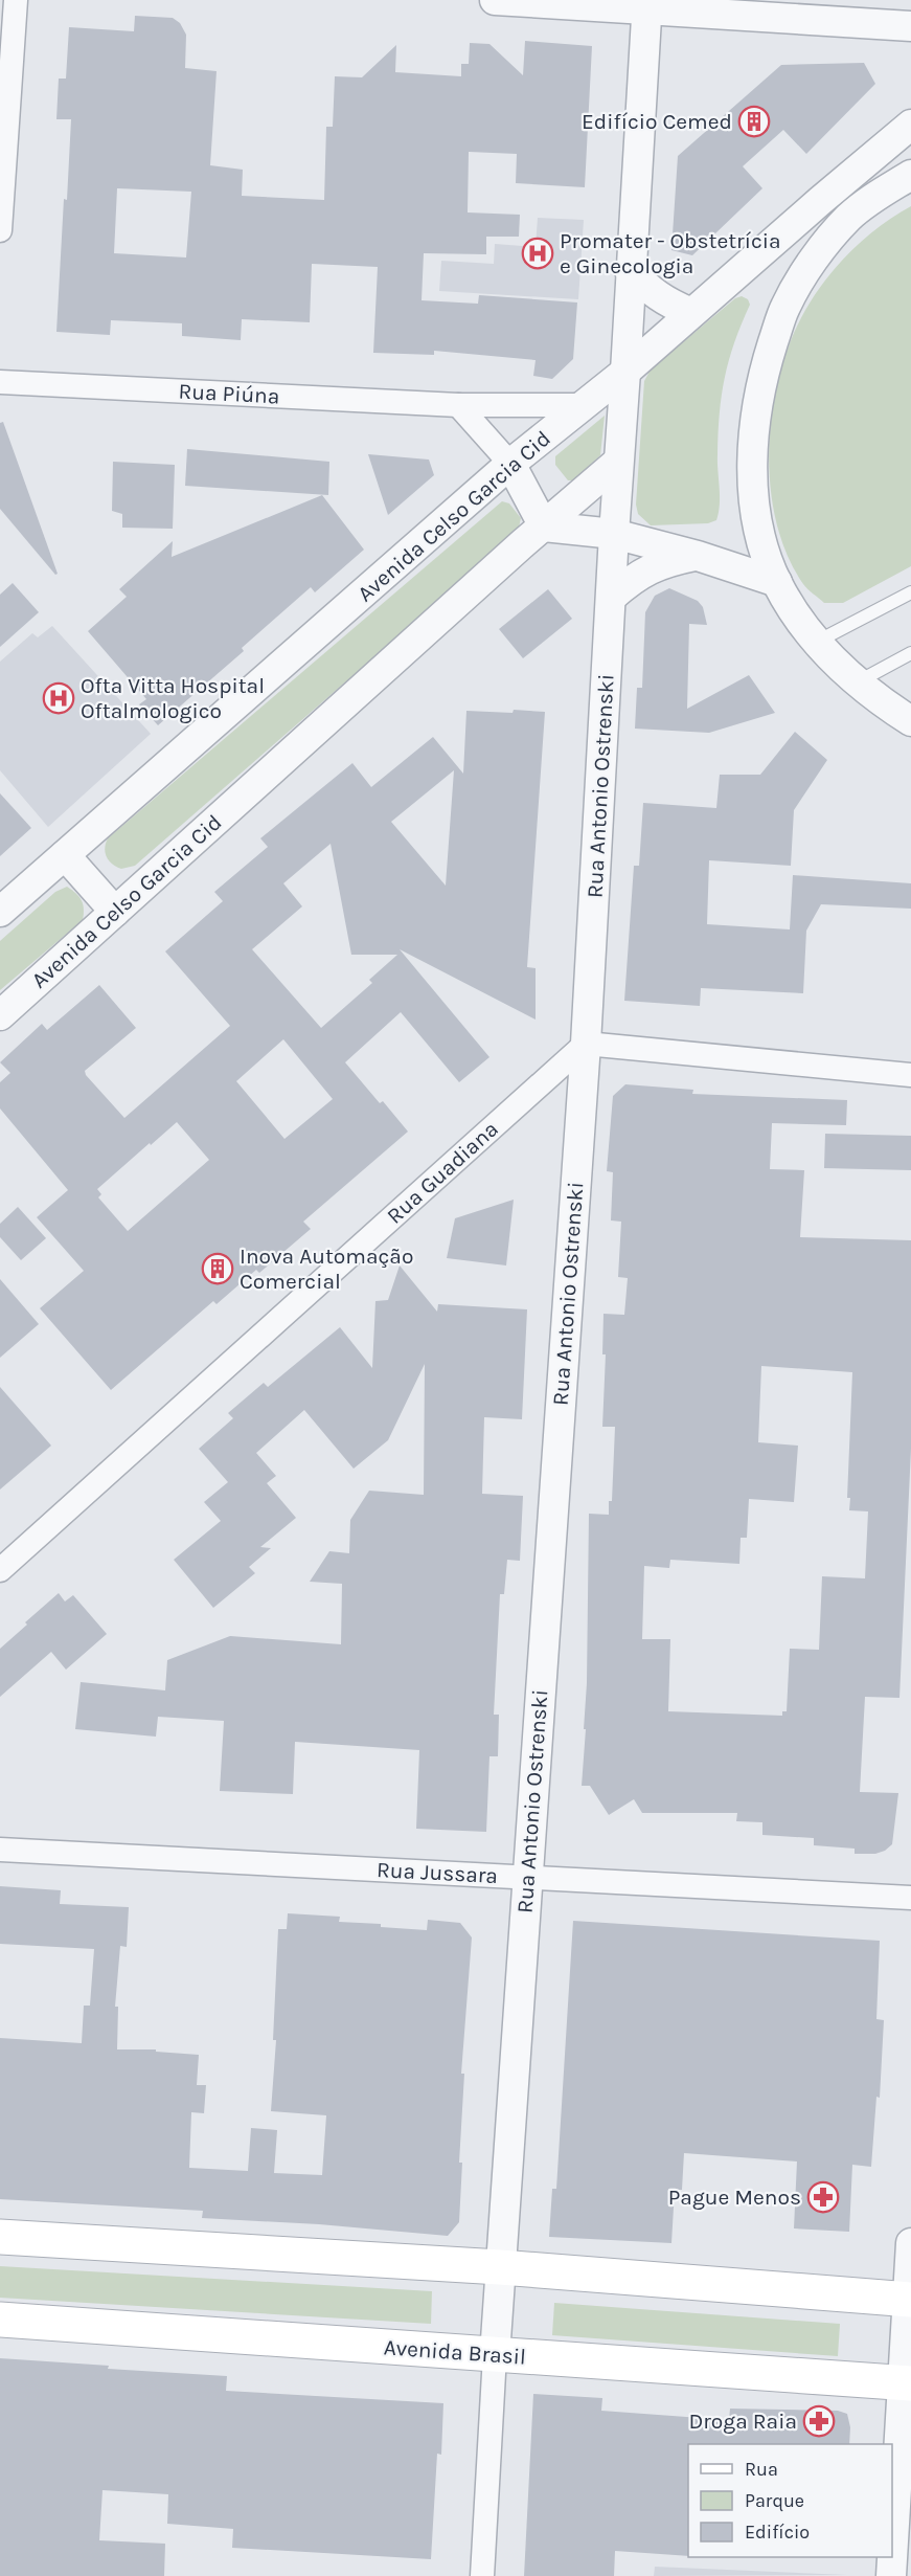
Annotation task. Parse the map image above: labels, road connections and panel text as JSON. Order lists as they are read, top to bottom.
{
  "streets": {
    "main road": ["Avenida Brasil"],
    "street": [
      "Rua Piúna",
      "Avenida Celso Garcia Cid",
      "Rua Antonio Ostrenski",
      "Rua Guadiana",
      "Rua Jussara"
    ]
  },
  "crossings": [
    ["Rua Piúna", "Avenida Celso Garcia Cid"],
    ["Avenida Celso Garcia Cid", "Rua Antonio Ostrenski"],
    ["Rua Antonio Ostrenski", "Rua Guadiana"],
    ["Rua Antonio Ostrenski", "Rua Jussara"],
    ["Rua Antonio Ostrenski", "Avenida Brasil"]
  ],
  "places": {
    "building": ["Edifício Cemed", "Inova Automação Comercial"],
    "hospital": ["Promater - Obstetrícia e Ginecologia", "Ofta Vitta Hospital Oftalmologico"],
    "pharmacy": ["Pague Menos", "Droga Raia"]
  },
  "legend": ["Rua", "Parque", "Edifício"]
}
